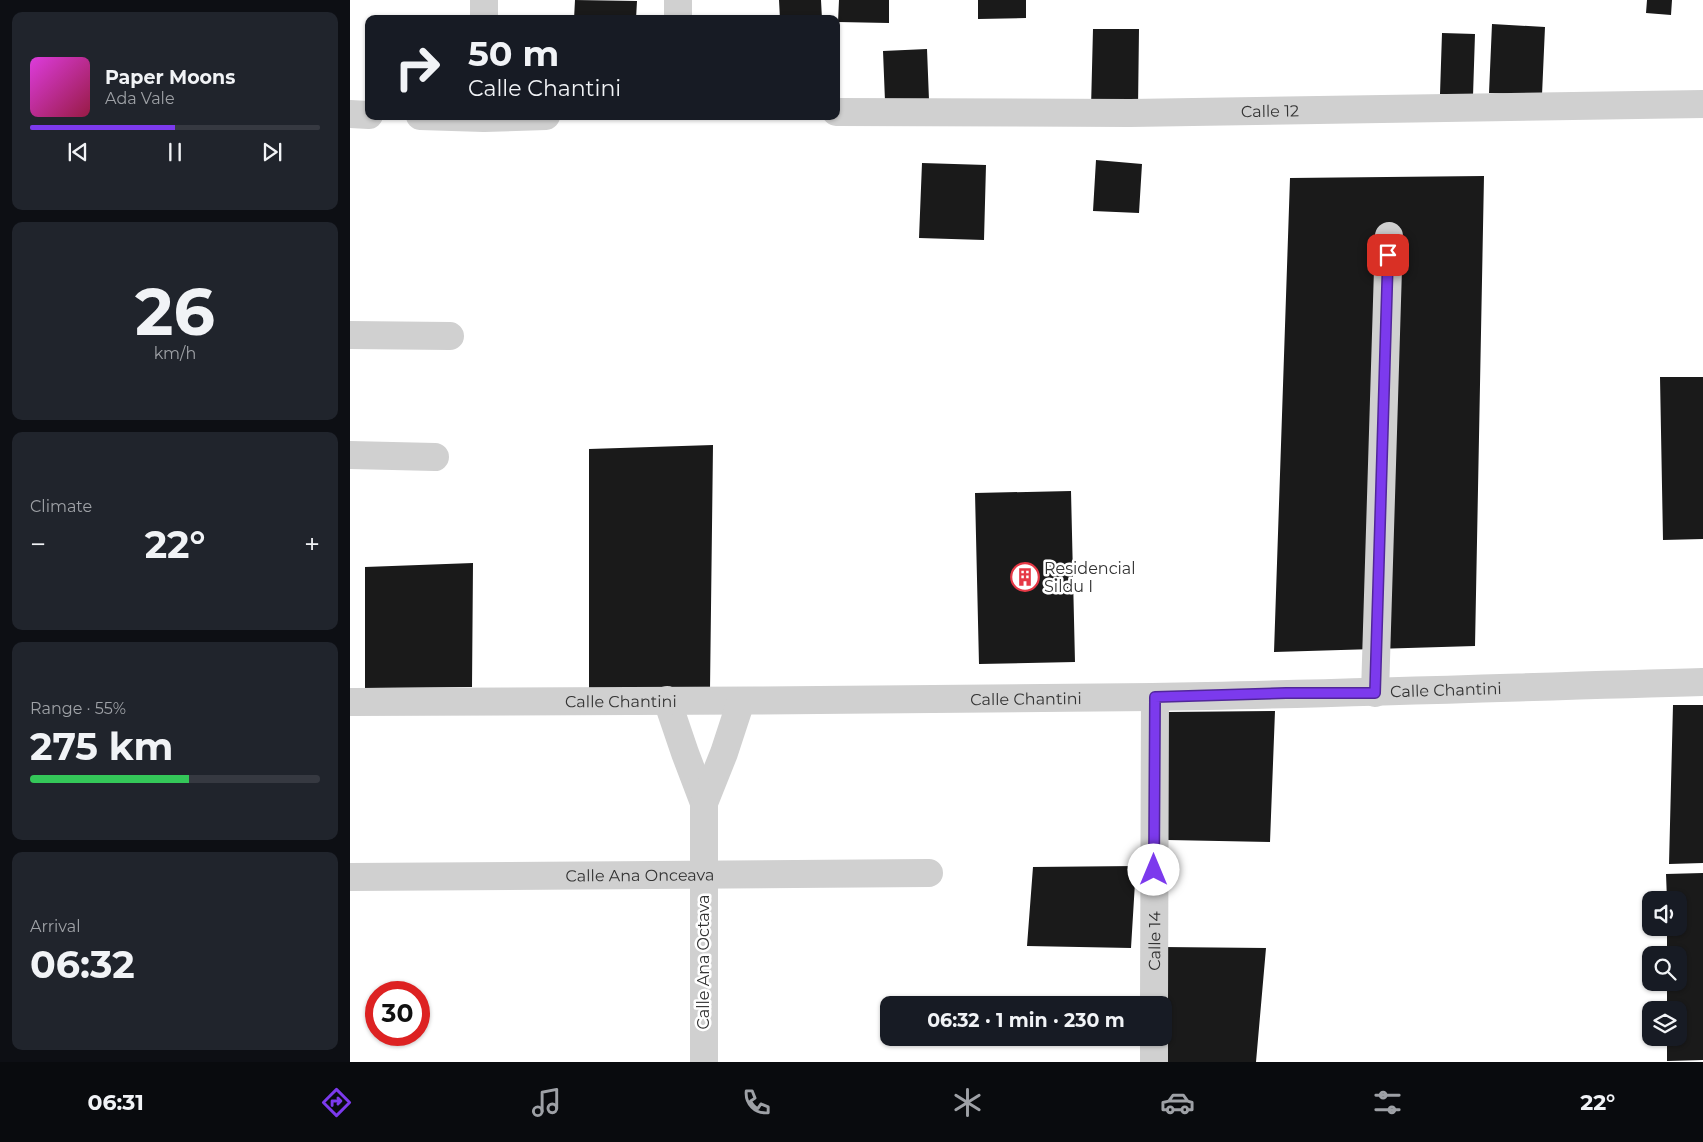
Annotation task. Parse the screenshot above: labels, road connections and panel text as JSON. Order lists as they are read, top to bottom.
{
  "streets": {
    "street": [
      "Calle 12",
      "Calle Chantini",
      "Calle Ana Onceava",
      "Calle 14",
      "Calle Ana Octava"
    ]
  },
  "crossings": [
    ["Calle Chantini", "Calle 14"],
    ["Calle Chantini", "Calle Ana Octava"],
    ["Calle Ana Onceava", "Calle Ana Octava"]
  ],
  "places": {
    "building": ["Residencial Sildu I"]
  },
  "page": {
    "turn": ["50 m", "Calle Chantini"],
    "song": ["Paper Moons", "Ada Vale"],
    "tile": [
      ["26", "km/h"],
      "Climate",
      ["Range · 55%", "275 km"],
      ["Arrival", "06:32"]
    ],
    "heat": ["−", "22°", "+"],
    "limit": "30",
    "trip": "06:32 · 1 min · 230 m",
    "tabs": ["06:31", "22°"]
  }
}
